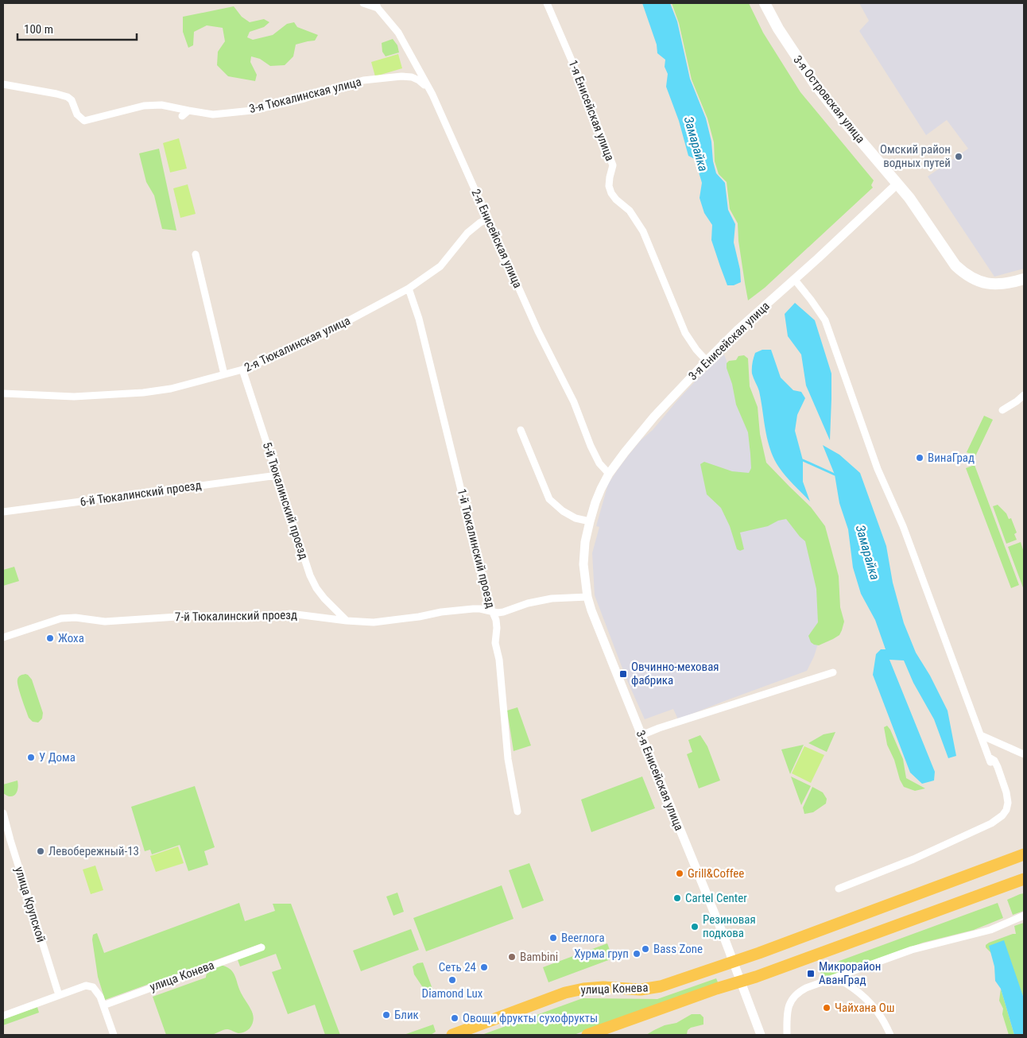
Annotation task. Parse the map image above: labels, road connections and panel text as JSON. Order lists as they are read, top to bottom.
{
  "streets": {
    "main road": ["3-я Островская улица", "улица Конева"],
    "street": [
      "3-я Тюкалинская улица",
      "1-я Енисейская улица",
      "2-я Енисейская улица",
      "3-я Енисейская улица",
      "2-я Тюкалинская улица",
      "6-й Тюкалинский проезд",
      "5-й Тюкалинский проезд",
      "1-й Тюкалинский проезд",
      "7-й Тюкалинский проезд",
      "улица Крупской"
    ]
  },
  "crossings": [
    ["3-я Тюкалинская улица", "2-я Енисейская улица"],
    ["3-я Островская улица", "3-я Енисейская улица"],
    ["1-я Енисейская улица", "3-я Енисейская улица"],
    ["2-я Енисейская улица", "3-я Енисейская улица"],
    ["2-я Енисейская улица", "2-я Тюкалинская улица"],
    ["3-я Енисейская улица", "7-й Тюкалинский проезд"],
    ["3-я Енисейская улица", "улица Конева"],
    ["2-я Тюкалинская улица", "5-й Тюкалинский проезд"],
    ["2-я Тюкалинская улица", "1-й Тюкалинский проезд"],
    ["6-й Тюкалинский проезд", "5-й Тюкалинский проезд"],
    ["5-й Тюкалинский проезд", "7-й Тюкалинский проезд"],
    ["1-й Тюкалинский проезд", "7-й Тюкалинский проезд"]
  ],
  "water": ["Замарайка"],
  "places": {
    "other": [
      "Омский район водных путей",
      "ВинаГрад",
      "Жоха",
      "У Дома",
      "Левобережный-13",
      "Grill&Coffee",
      "Cartel Center",
      "Резиновая подкова",
      "Beerлога",
      "Bass Zone",
      "Хурма груп",
      "Bambini",
      "Сеть 24",
      "Diamond Lux",
      "Чайхана Ош",
      "Блик",
      "Овощи фрукты сухофрукты"
    ],
    "transit": ["Овчинно-меховая фабрика", "Микрорайон АванГрад"]
  },
  "scale_bar": "100 m"
}
